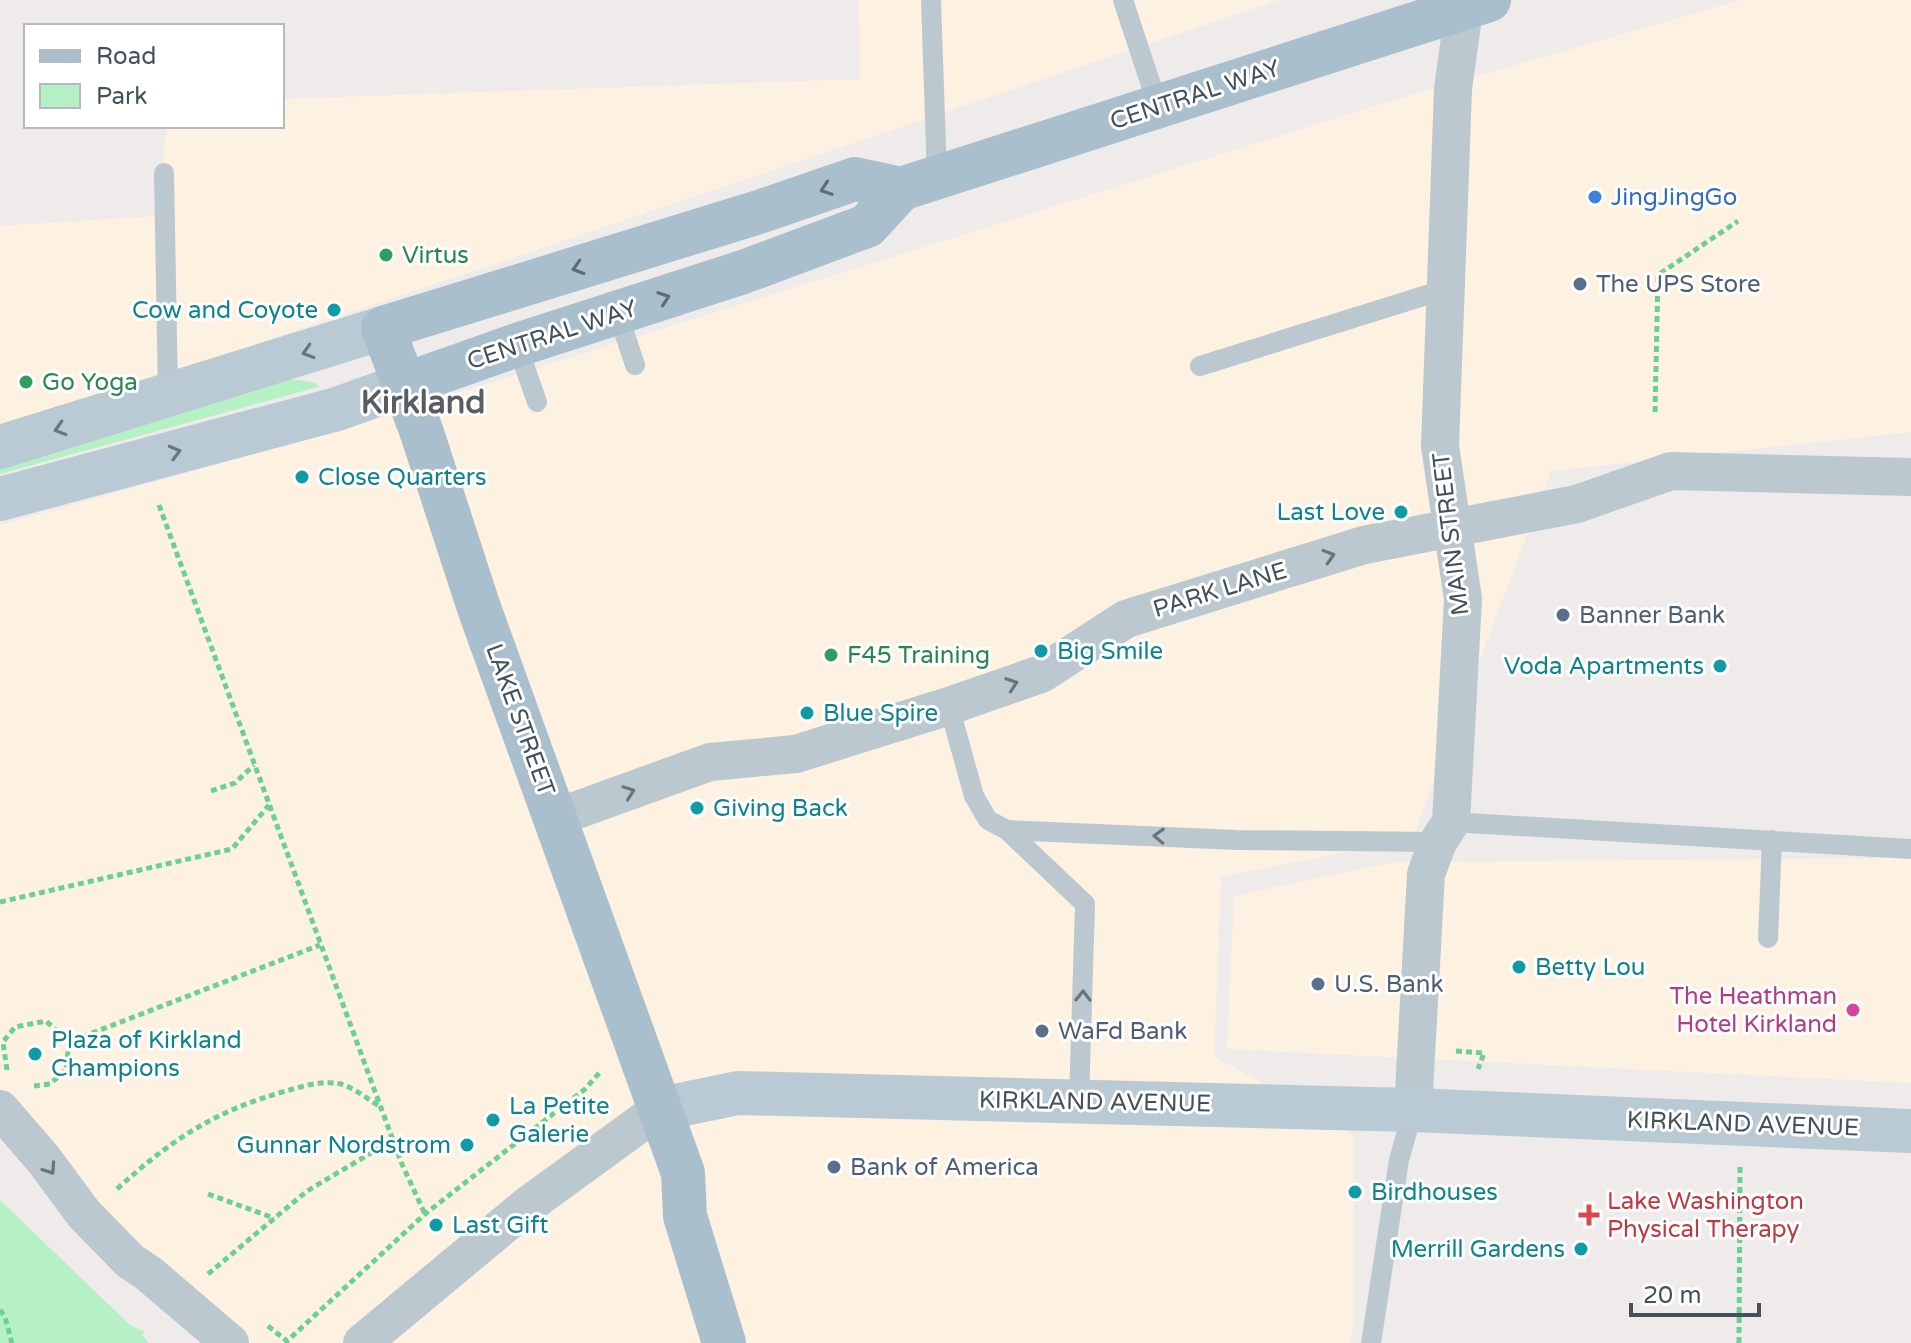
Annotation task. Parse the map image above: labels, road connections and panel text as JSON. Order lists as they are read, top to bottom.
{
  "streets": {
    "main road": ["CENTRAL WAY", "LAKE STREET", "KIRKLAND AVENUE"],
    "street": ["MAIN STREET", "PARK LANE"]
  },
  "crossings": [
    ["CENTRAL WAY", "MAIN STREET"],
    ["CENTRAL WAY", "LAKE STREET"],
    ["MAIN STREET", "PARK LANE"],
    ["MAIN STREET", "KIRKLAND AVENUE"],
    ["PARK LANE", "LAKE STREET"],
    ["LAKE STREET", "KIRKLAND AVENUE"]
  ],
  "one_way": ["PARK LANE"],
  "districts": ["Kirkland"],
  "places": {
    "other": [
      "JingJingGo",
      "Virtus",
      "The UPS Store",
      "Cow and Coyote",
      "Go Yoga",
      "Close Quarters",
      "Last Love",
      "Banner Bank",
      "Big Smile",
      "F45 Training",
      "Voda Apartments",
      "Blue Spire",
      "Giving Back",
      "Betty Lou",
      "U.S. Bank",
      "The Heathman Hotel Kirkland",
      "WaFd Bank",
      "Plaza of Kirkland Champions",
      "La Petite Galerie",
      "Gunnar Nordstrom",
      "Bank of America",
      "Birdhouses",
      "Last Gift",
      "Merrill Gardens"
    ],
    "health": ["Lake Washington Physical Therapy"]
  },
  "legend": ["Road", "Park"],
  "scale_bar": "20 m"
}
